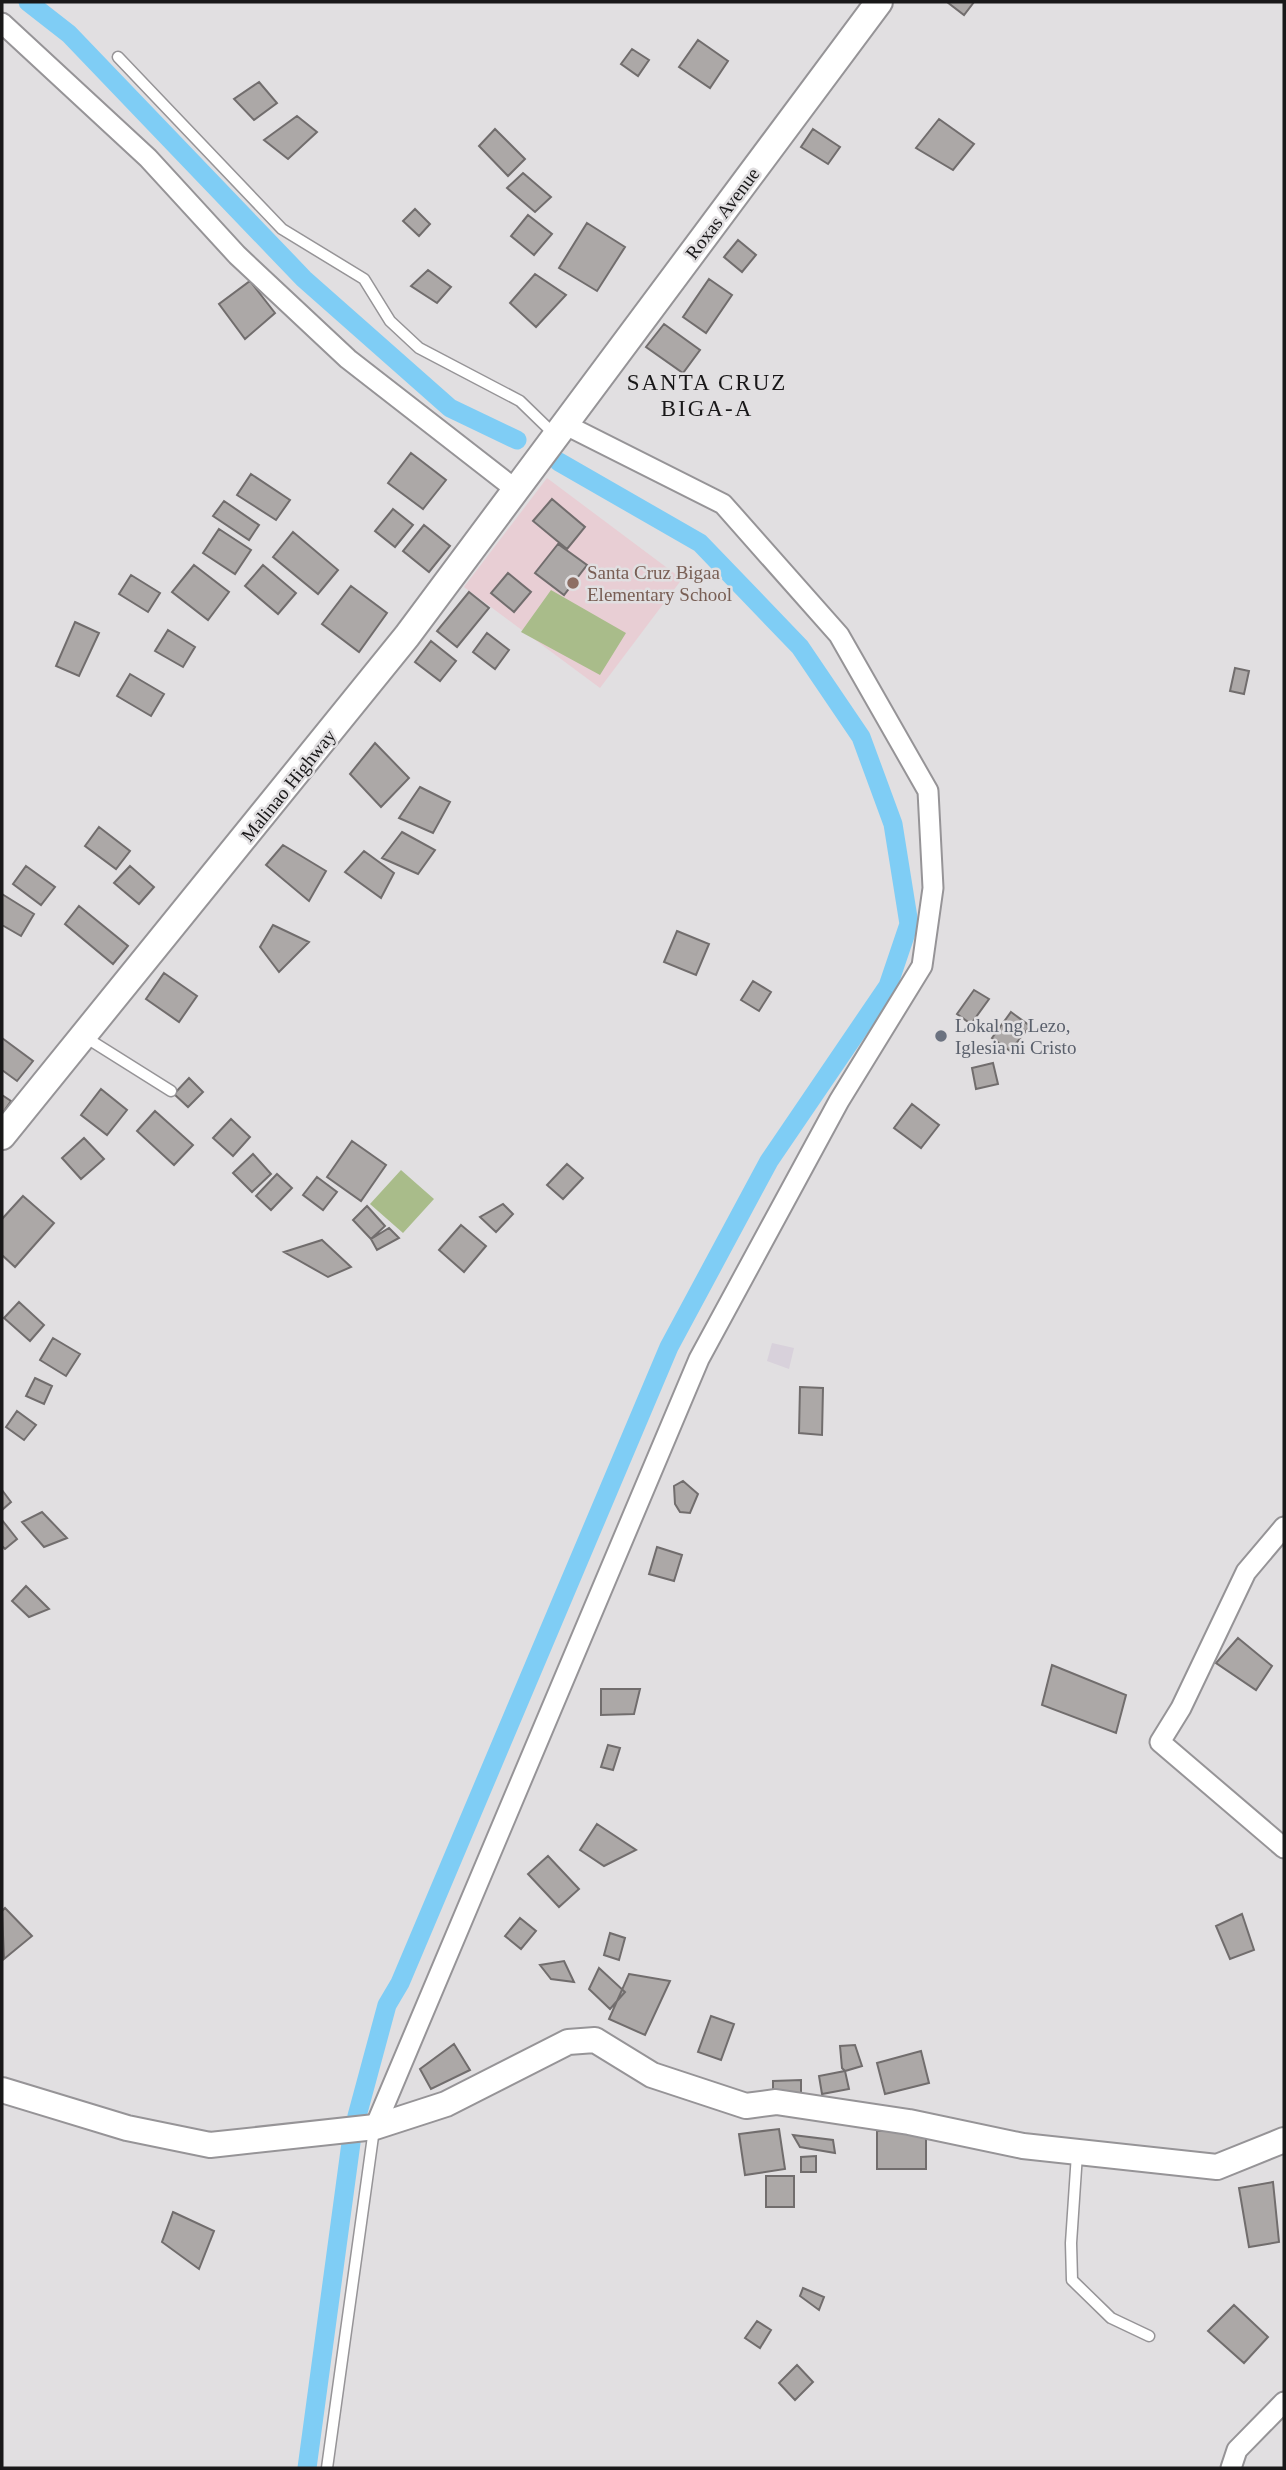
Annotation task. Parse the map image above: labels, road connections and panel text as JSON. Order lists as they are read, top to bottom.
{
  "streets": {
    "main road": ["Roxas Avenue", "Malinao Highway"]
  },
  "crossings": [
    ["Roxas Avenue", "Malinao Highway"]
  ],
  "districts": ["SANTA CRUZ BIGA-A"],
  "places": ["Santa Cruz Bigaa Elementary School", "Lokal ng Lezo, Iglesia ni Cristo"]
}
